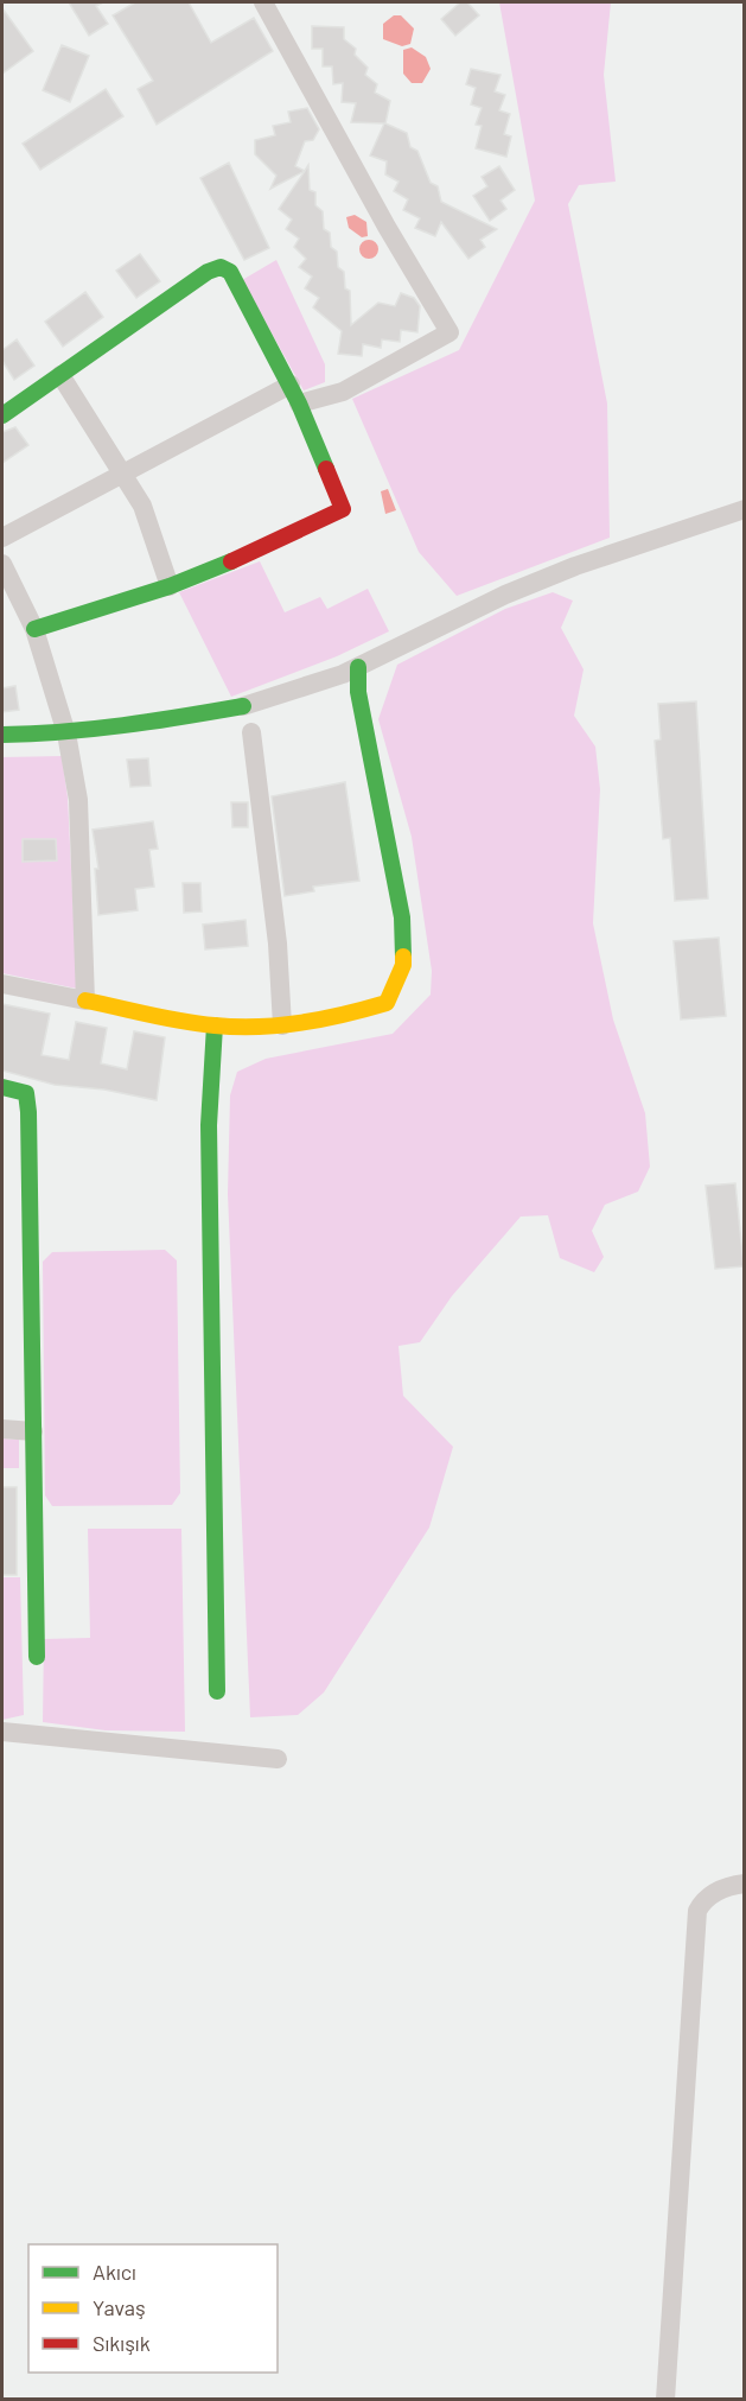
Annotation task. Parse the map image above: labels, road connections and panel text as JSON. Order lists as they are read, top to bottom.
{
  "legend": ["Akıcı", "Yavaş", "Sıkışık"]
}
